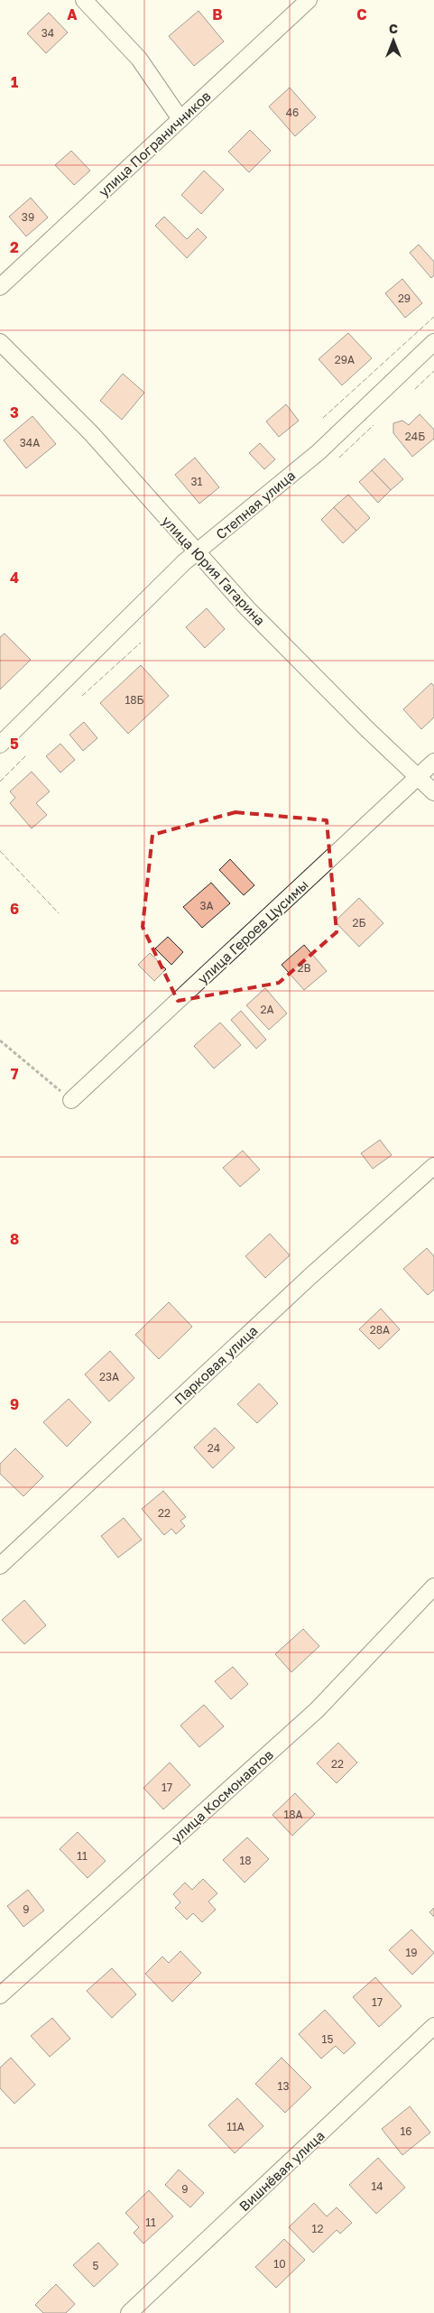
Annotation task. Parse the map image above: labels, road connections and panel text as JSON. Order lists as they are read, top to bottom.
{
  "streets": {
    "street": [
      "улица Пограничников",
      "Степная улица",
      "улица Юрия Гагарина",
      "улица Героев Цусимы",
      "Парковая улица",
      "улица Космонавтов",
      "Вишнёвая улица"
    ]
  },
  "crossings": [
    ["Степная улица", "улица Юрия Гагарина"],
    ["улица Юрия Гагарина", "улица Героев Цусимы"]
  ],
  "house_numbers": [
    "34",
    "46",
    "39",
    "29",
    "29А",
    "24Б",
    "34А",
    "31",
    "18Б",
    "3А",
    "2Б",
    "2В",
    "2А",
    "28А",
    "23А",
    "24",
    "22",
    "22",
    "17",
    "18А",
    "11",
    "18",
    "9",
    "19",
    "17",
    "15",
    "13",
    "11А",
    "16",
    "14",
    "9",
    "11",
    "12",
    "10",
    "5"
  ],
  "north": "top",
  "grid": {
    "columns": ["A", "B", "C"],
    "rows": [
      "1",
      "2",
      "3",
      "4",
      "5",
      "6",
      "7",
      "8",
      "9"
    ]
  }
}
